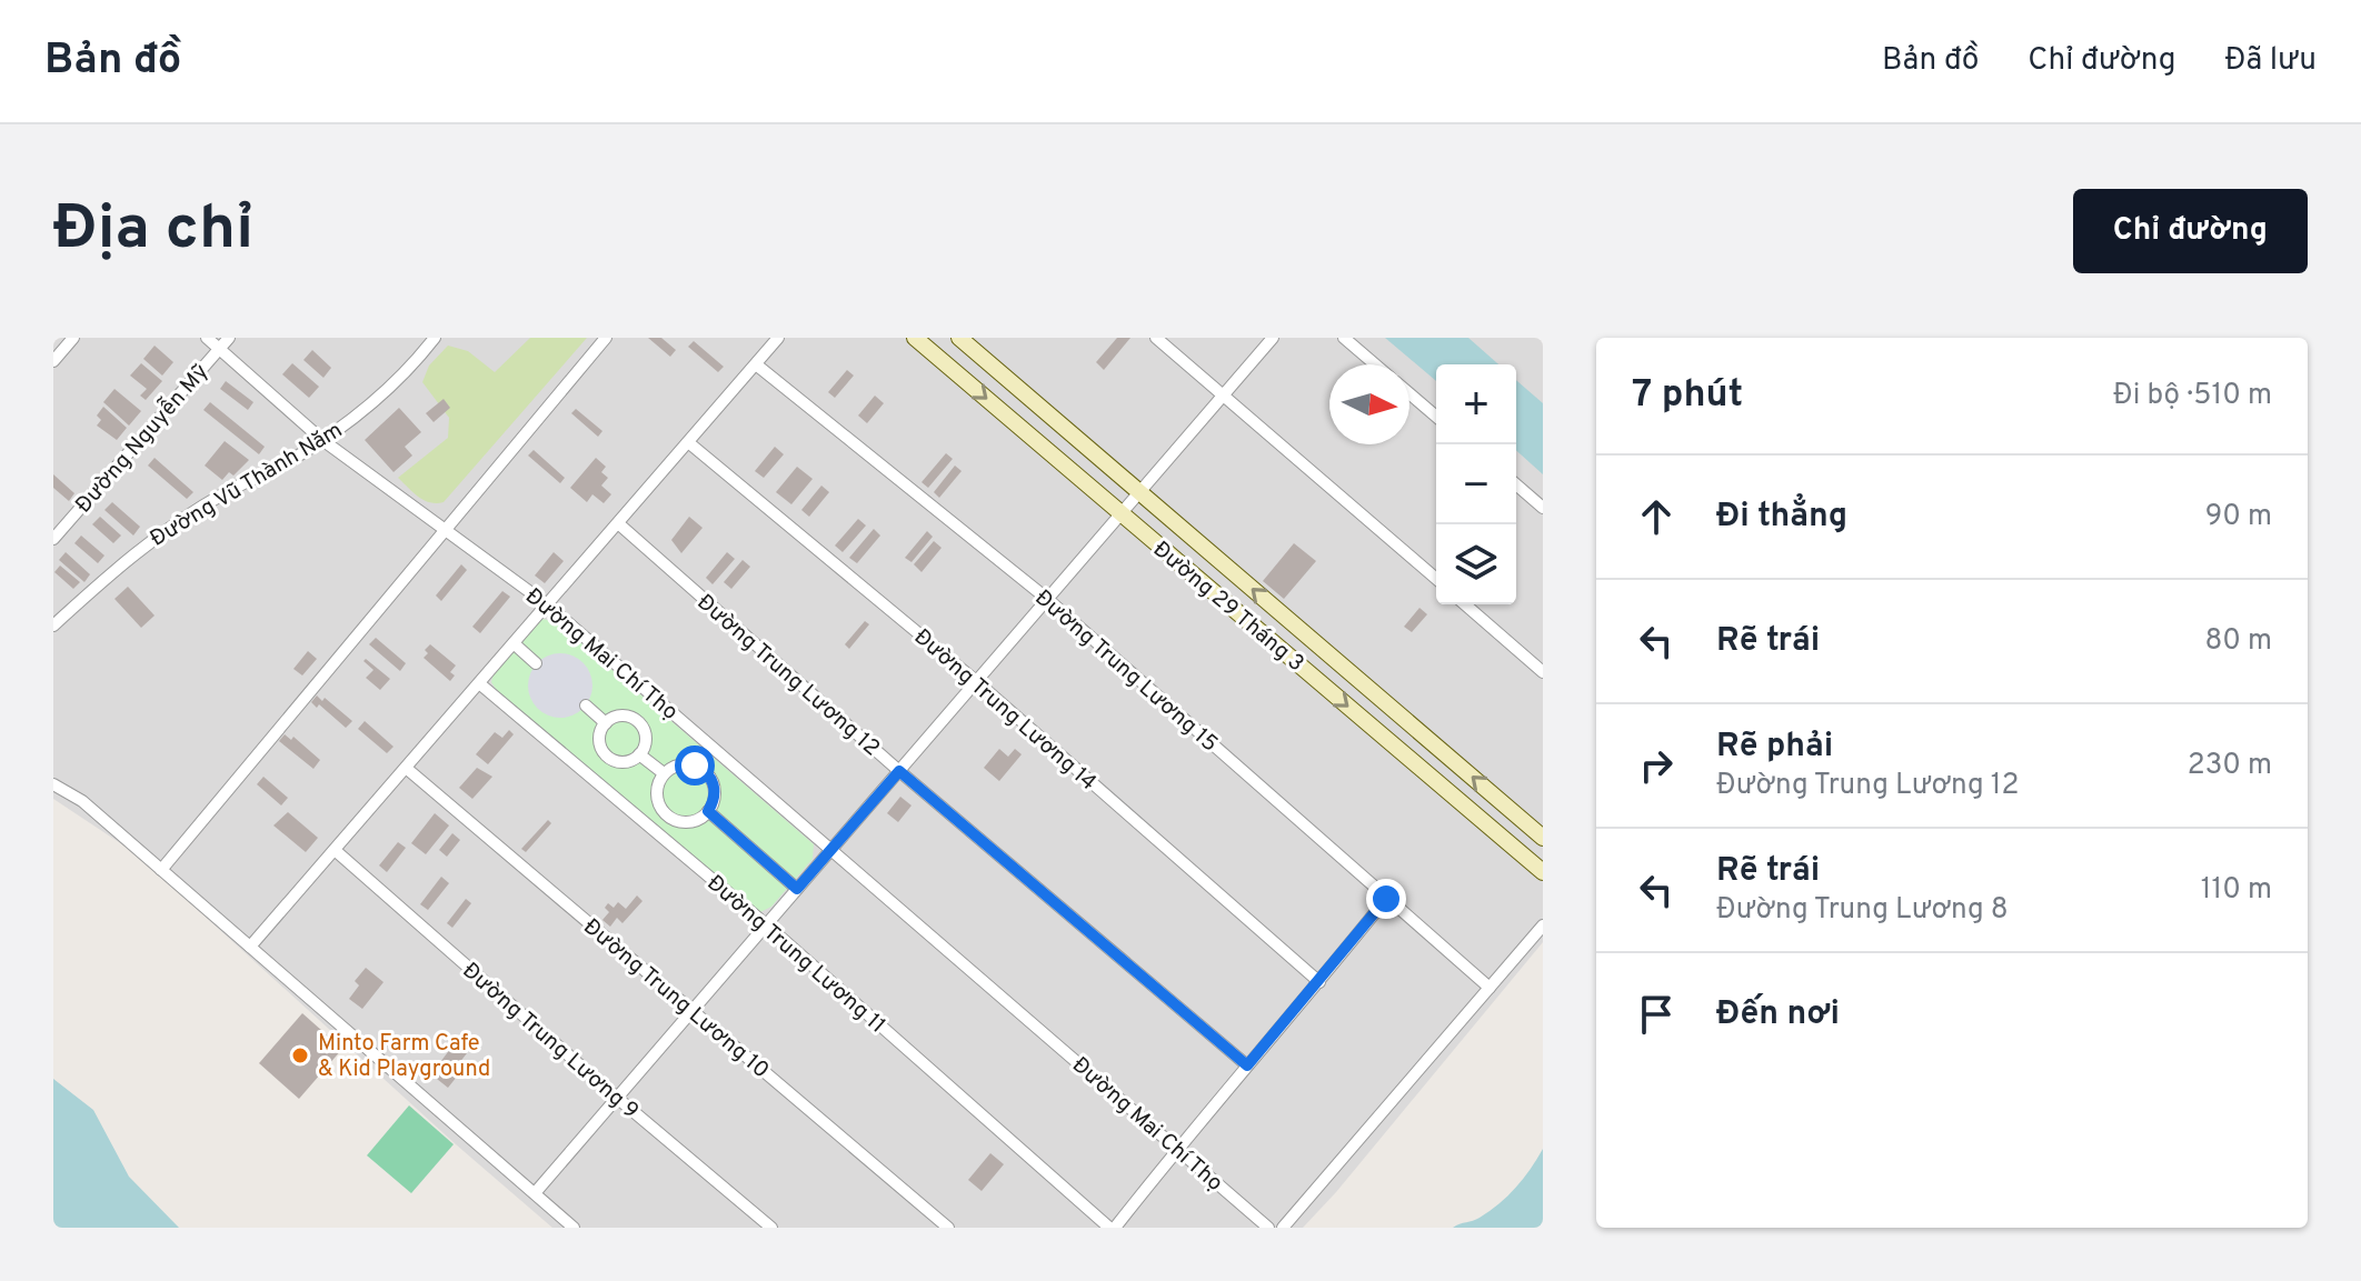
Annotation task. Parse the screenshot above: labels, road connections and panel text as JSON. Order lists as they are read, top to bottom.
{
  "streets": {
    "street": [
      "Đường Nguyễn Mỹ",
      "Đường Vũ Thành Năm",
      "Đường 29 Tháng 3",
      "Đường Mai Chí Thọ",
      "Đường Trung Lương 15",
      "Đường Trung Lương 12",
      "Đường Trung Lương 14",
      "Đường Trung Lương 11",
      "Đường Trung Lương 10",
      "Đường Trung Lương 9"
    ]
  },
  "crossings": [
    ["Đường Nguyễn Mỹ", "Đường Mai Chí Thọ"],
    ["Đường Vũ Thành Năm", "Đường Mai Chí Thọ"]
  ],
  "places": ["Minto Farm Cafe & Kid Playground"],
  "north": "right",
  "page": {
    "header": "Bản đồ",
    "nav": ["Bản đồ", "Chỉ đường", "Đã lưu"],
    "buttons": "Chỉ đường",
    "title": "Địa chỉ",
    "heading": ["7 phút", "Đi bộ · 510 m"],
    "map_buttons": ["+", "−"],
    "list": [
      ["Đi thẳng", "90 m"],
      ["Rẽ trái", "80 m"],
      ["Rẽ phải", "Đường Trung Lương 12", "230 m"],
      ["Rẽ trái", "Đường Trung Lương 8", "110 m"],
      "Đến nơi"
    ]
  }
}
